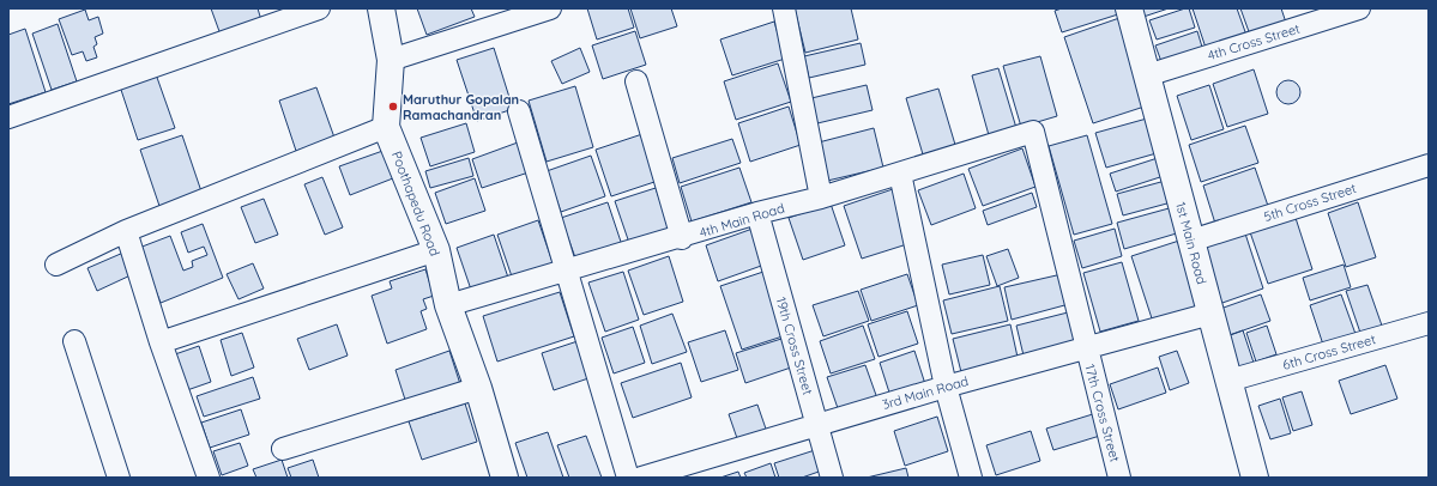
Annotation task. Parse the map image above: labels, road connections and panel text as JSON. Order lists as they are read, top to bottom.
{
  "streets": {
    "street": [
      "4th Cross Street",
      "5th Cross Street",
      "Poothapedu Road",
      "4th Main Road",
      "1st Main Road",
      "19th Cross Street",
      "6th Cross Street",
      "3rd Main Road",
      "17th Cross Street"
    ]
  },
  "crossings": [
    ["4th Cross Street", "1st Main Road"],
    ["5th Cross Street", "1st Main Road"],
    ["Poothapedu Road", "4th Main Road"],
    ["4th Main Road", "19th Cross Street"],
    ["4th Main Road", "17th Cross Street"],
    ["1st Main Road", "6th Cross Street"],
    ["1st Main Road", "3rd Main Road"],
    ["19th Cross Street", "3rd Main Road"],
    ["3rd Main Road", "17th Cross Street"]
  ],
  "places": ["Maruthur Gopalan Ramachandran"]
}
